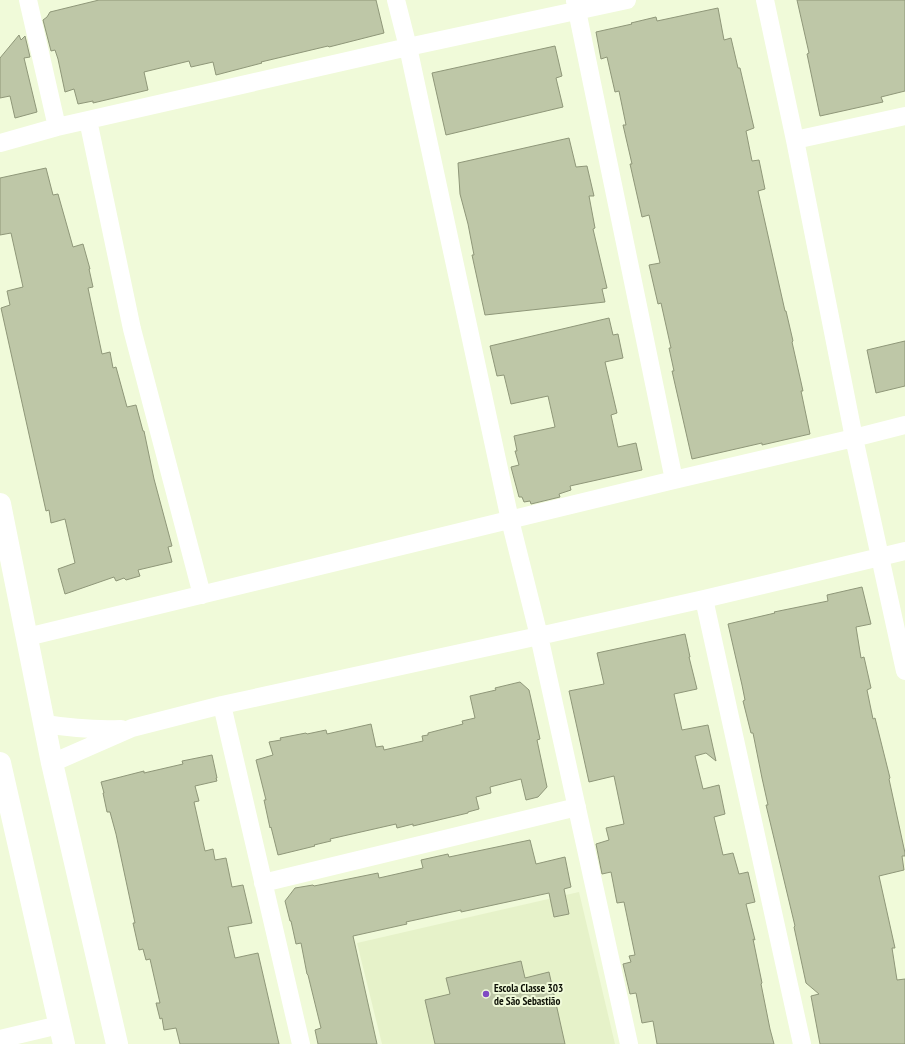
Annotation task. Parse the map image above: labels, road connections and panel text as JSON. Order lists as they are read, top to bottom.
{
  "places": ["Escola Classe 303 de São Sebastião"]
}
